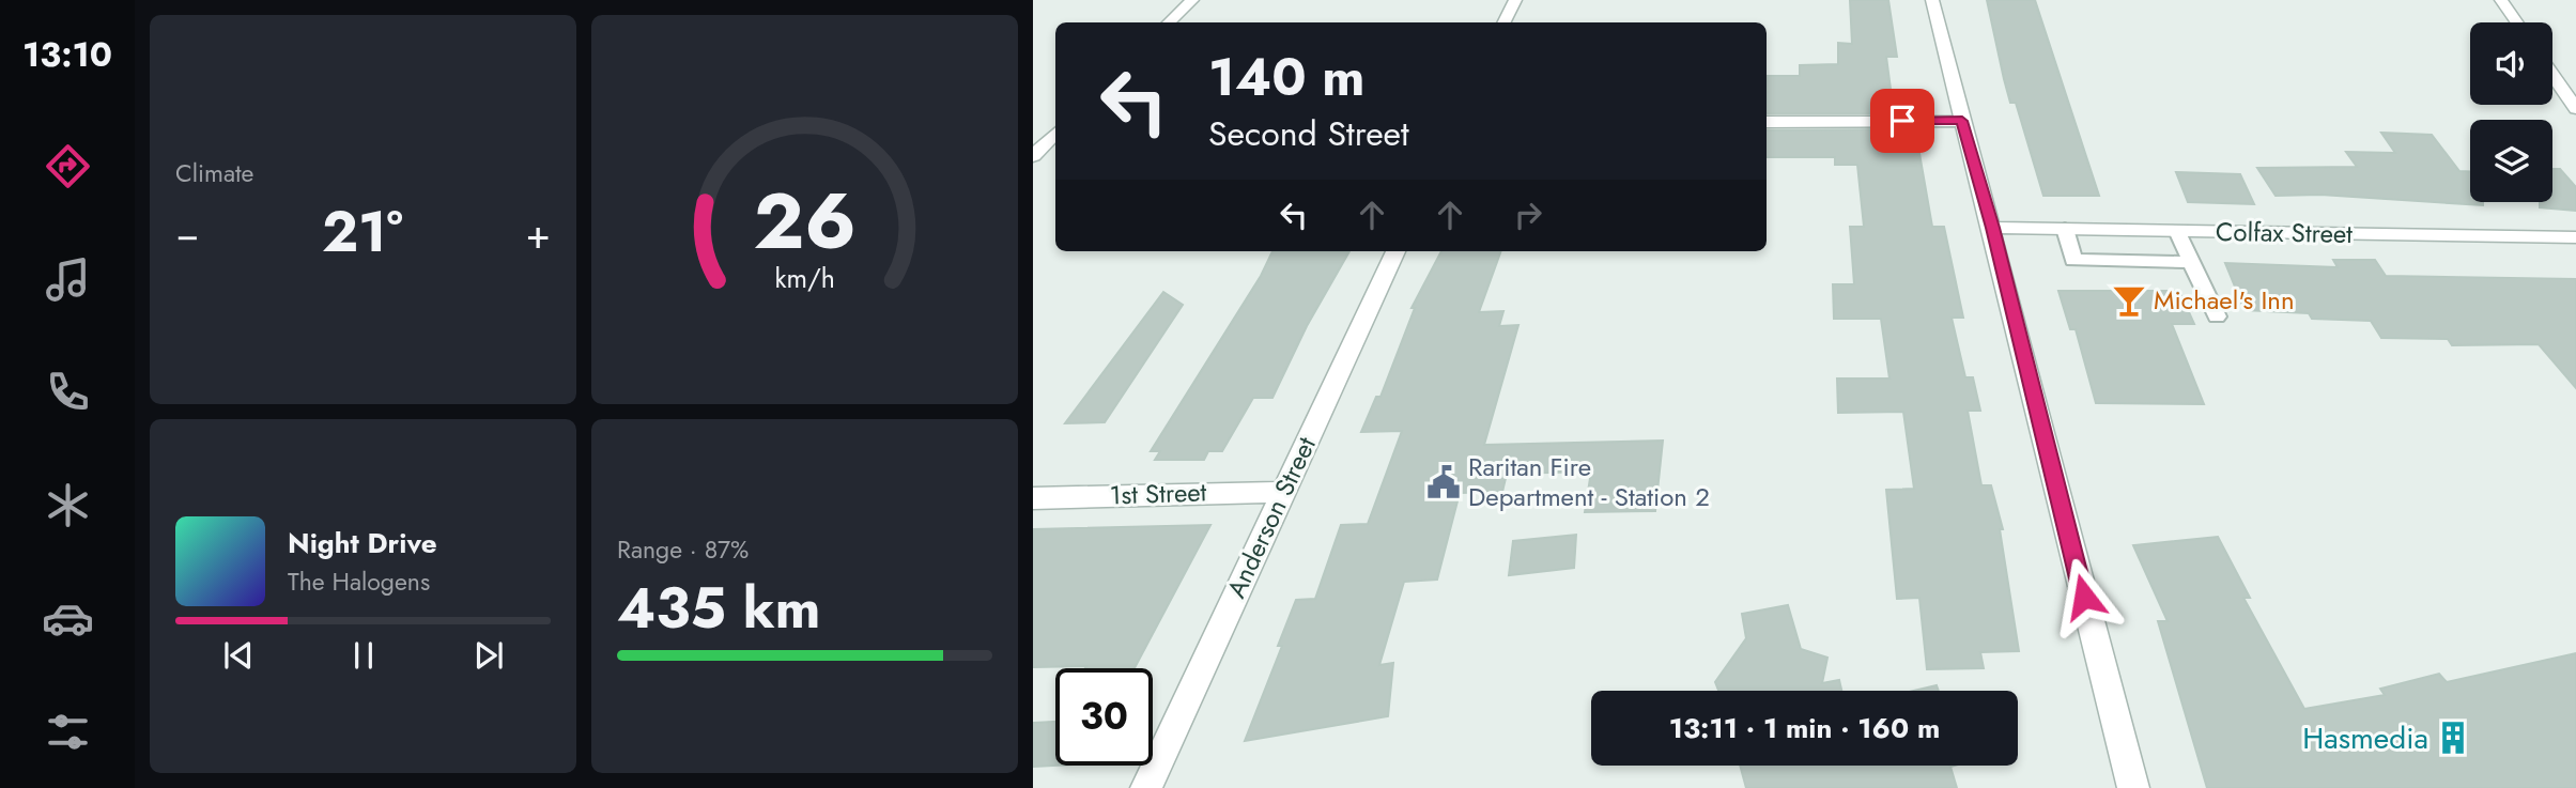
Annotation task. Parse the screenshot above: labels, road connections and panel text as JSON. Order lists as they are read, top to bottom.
{
  "streets": {
    "street": ["Colfax Street", "1st Street", "Anderson Street"]
  },
  "crossings": [
    ["1st Street", "Anderson Street"]
  ],
  "places": {
    "bar": ["Michael's Inn"],
    "public building": ["Raritan Fire Department - Station 2"],
    "building": ["Hasmedia"]
  },
  "page": {
    "tabs": "13:10",
    "tile": [
      "Climate",
      ["Range · 87%", "435 km"]
    ],
    "turn": ["140 m", "Second Street"],
    "heat": ["−", "21°", "+"],
    "song": ["Night Drive", "The Halogens"],
    "limit": "30",
    "trip": "13:11 · 1 min · 160 m",
    "gauge": ["26", "km/h"]
  }
}
